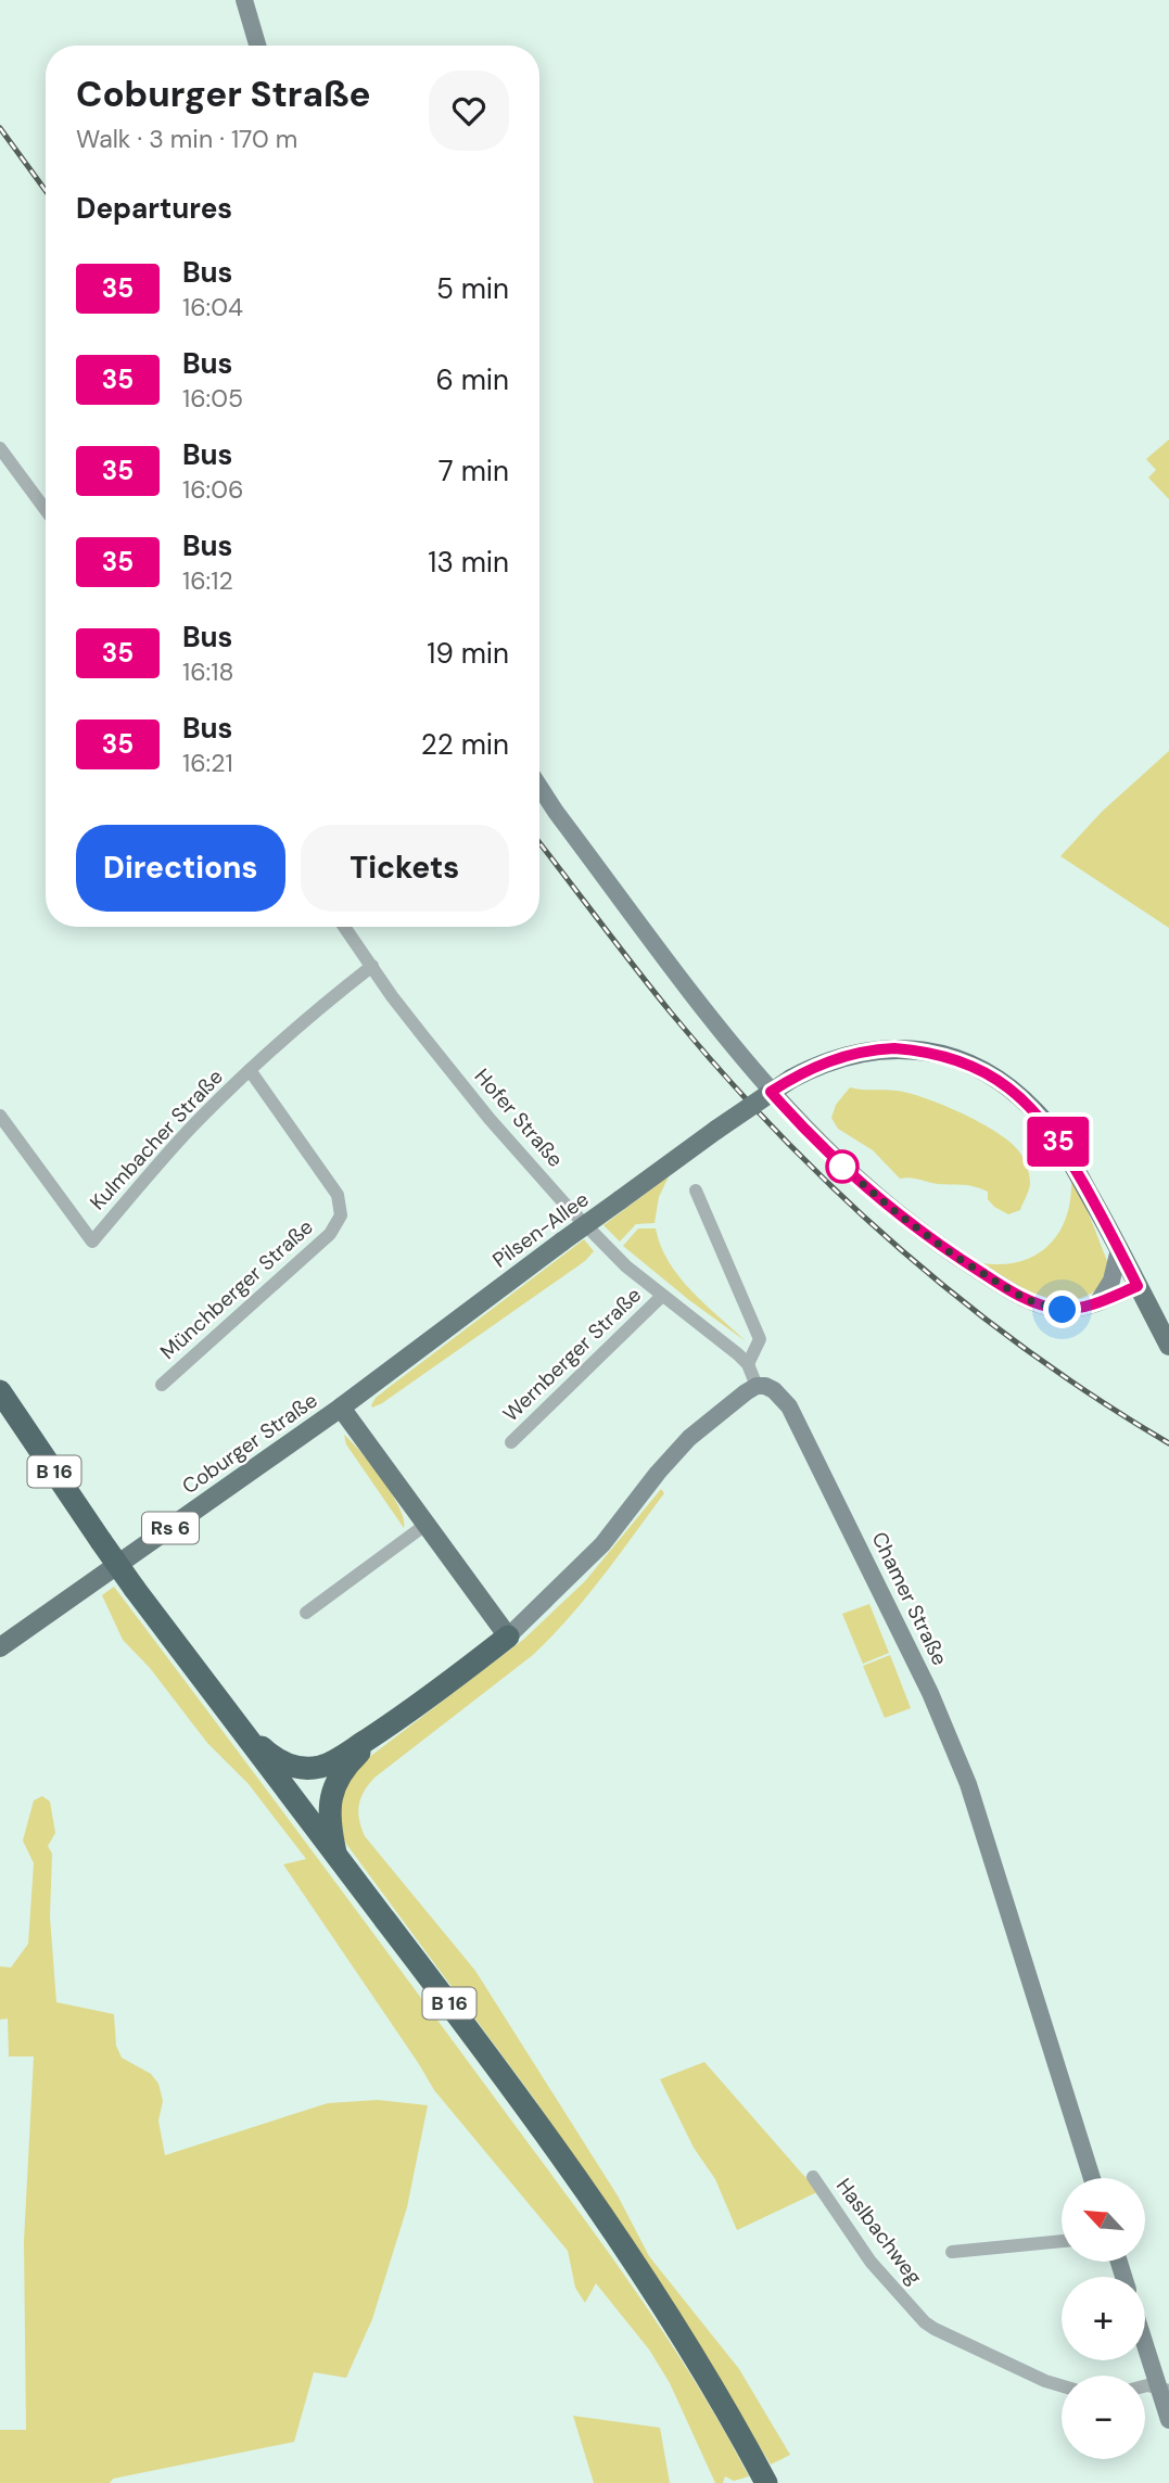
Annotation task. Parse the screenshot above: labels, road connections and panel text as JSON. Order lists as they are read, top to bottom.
{
  "streets": {
    "highway": ["B 16"],
    "main road": ["Pilsen-Allee", "Coburger Straße", "Rs 6"],
    "street": [
      "Hofer Straße",
      "Kulmbacher Straße",
      "Münchberger Straße",
      "Wernberger Straße",
      "Chamer Straße",
      "Haslbachweg"
    ]
  },
  "crossings": [
    ["Hofer Straße", "Kulmbacher Straße"],
    ["Hofer Straße", "Wernberger Straße"],
    ["Hofer Straße", "Chamer Straße"],
    ["Kulmbacher Straße", "Münchberger Straße"],
    ["Pilsen-Allee", "Coburger Straße"]
  ],
  "lines": ["bus line 35"],
  "north": "top left",
  "page": {
    "on_map": "35",
    "heading": [
      ["Coburger Straße", "Walk · 3 min · 170 m"],
      "Departures"
    ],
    "list": [
      {
        "mark": "35",
        "name": "Bus",
        "note": "16:04",
        "value": "5 min"
      },
      {
        "mark": "35",
        "name": "Bus",
        "note": "16:05",
        "value": "6 min"
      },
      {
        "mark": "35",
        "name": "Bus",
        "note": "16:06",
        "value": "7 min"
      },
      {
        "mark": "35",
        "name": "Bus",
        "note": "16:12",
        "value": "13 min"
      },
      {
        "mark": "35",
        "name": "Bus",
        "note": "16:18",
        "value": "19 min"
      },
      {
        "mark": "35",
        "name": "Bus",
        "note": "16:21",
        "value": "22 min"
      }
    ],
    "buttons": ["Directions", "Tickets"],
    "map_buttons": ["+", "−"]
  }
}
